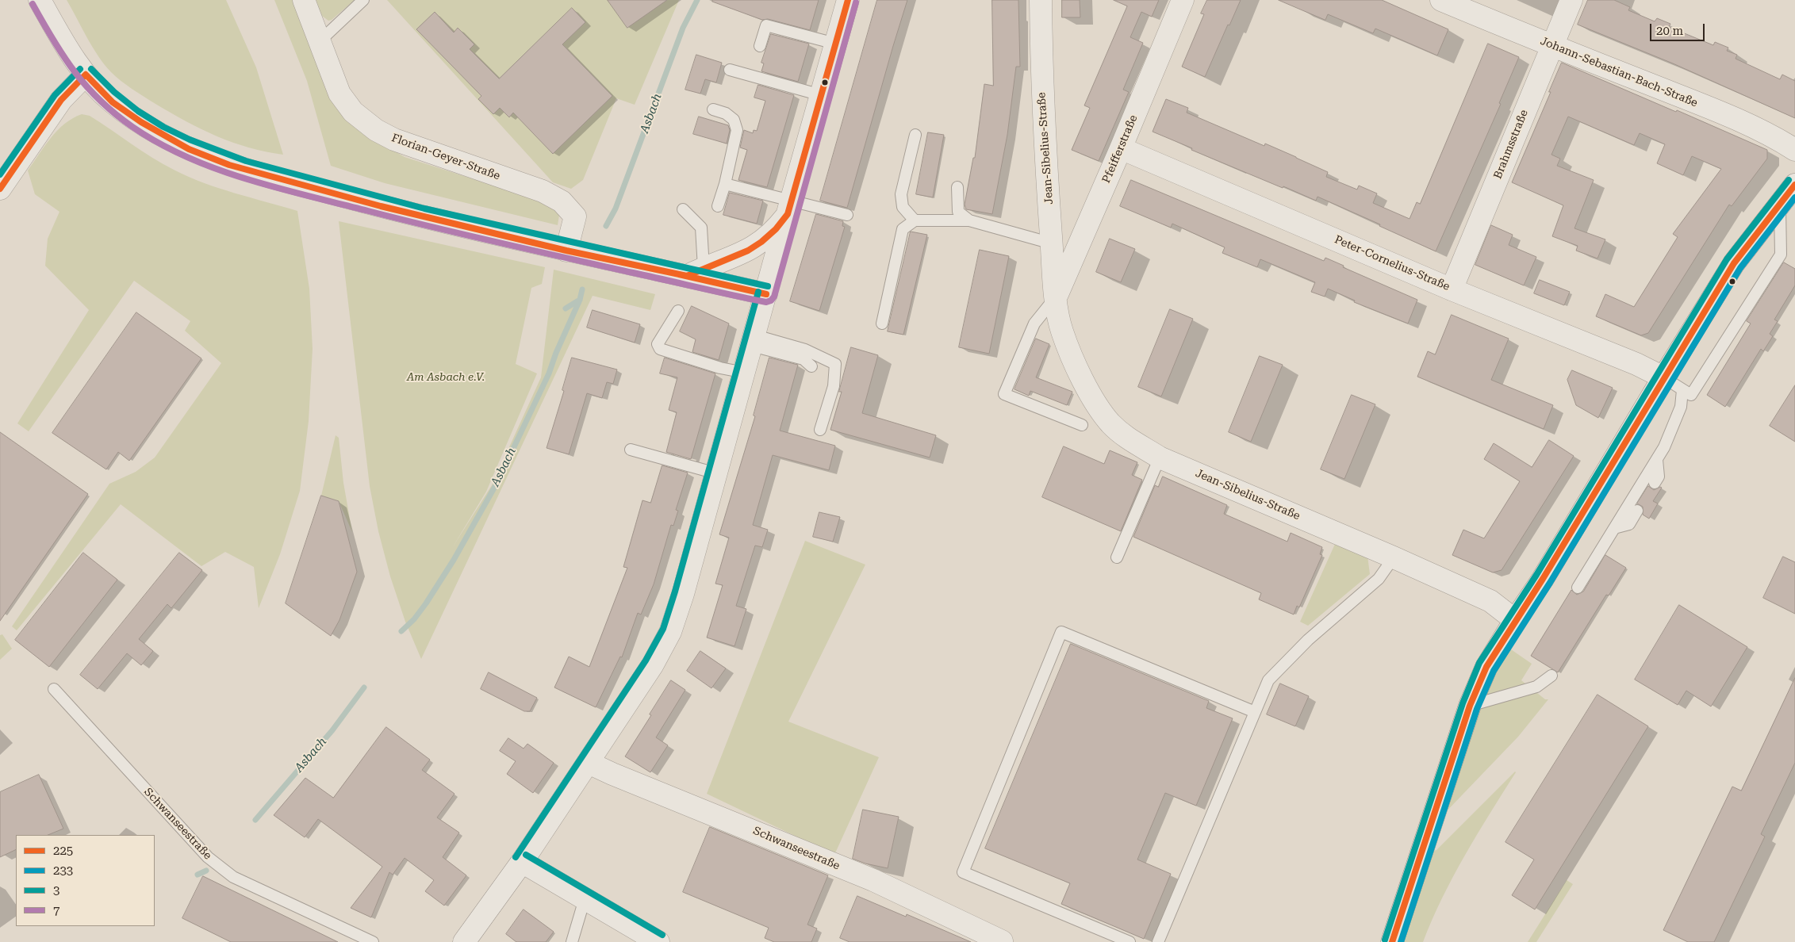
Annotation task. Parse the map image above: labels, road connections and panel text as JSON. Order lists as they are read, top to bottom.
{
  "streets": {
    "street": [
      "Johann-Sebastian-Bach-Straße",
      "Brahmsstraße",
      "Jean-Sibelius-Straße",
      "Pfeifferstraße",
      "Florian-Geyer-Straße",
      "Peter-Cornelius-Straße",
      "Schwanseestraße"
    ]
  },
  "crossings": [
    ["Johann-Sebastian-Bach-Straße", "Brahmsstraße"],
    ["Brahmsstraße", "Peter-Cornelius-Straße"],
    ["Jean-Sibelius-Straße", "Pfeifferstraße"],
    ["Pfeifferstraße", "Peter-Cornelius-Straße"]
  ],
  "water": ["Asbach"],
  "parks": ["Am Asbach e.V."],
  "lines": [
    "transit line 225",
    "transit line 7",
    "transit line 3",
    "transit line 233"
  ],
  "legend": [
    "225",
    "233",
    "3",
    "7"
  ],
  "scale_bar": "20 m"
}
